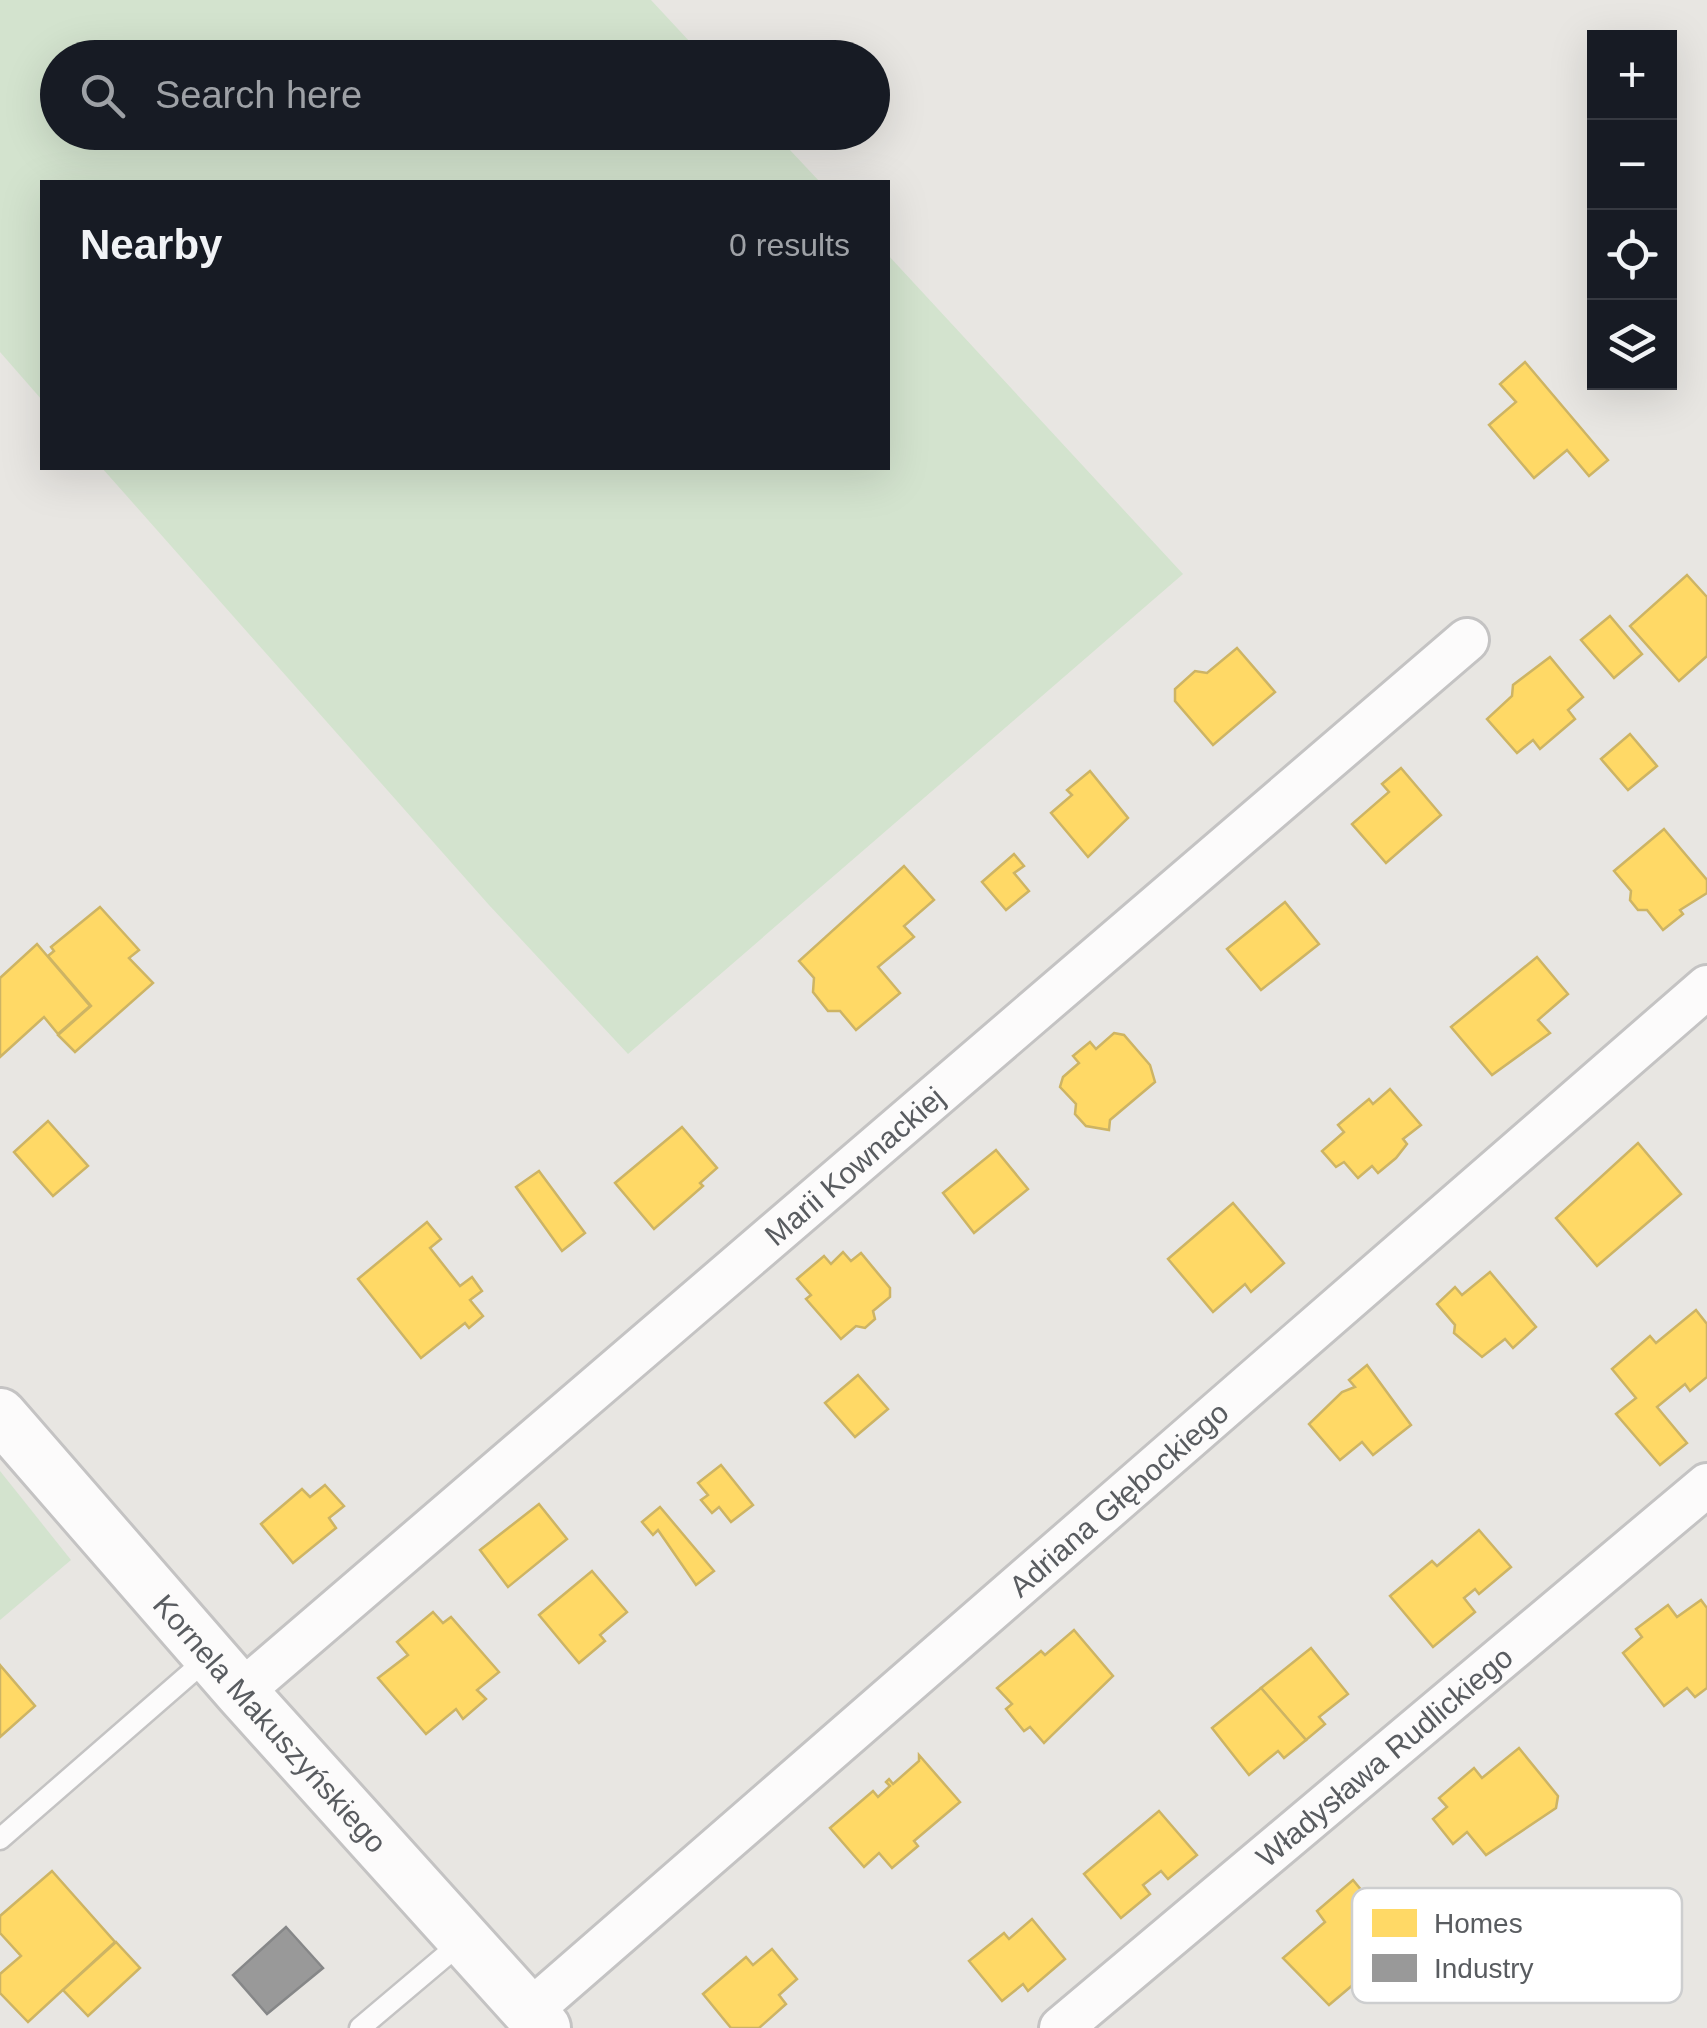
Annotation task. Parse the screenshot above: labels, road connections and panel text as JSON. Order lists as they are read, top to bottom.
{
  "streets": {
    "street": [
      "Marii Kownackiej",
      "Adriana Głębockiego",
      "Kornela Makuszyńskiego",
      "Władysława Rudlickiego"
    ]
  },
  "crossings": [
    ["Marii Kownackiej", "Kornela Makuszyńskiego"],
    ["Adriana Głębockiego", "Kornela Makuszyńskiego"]
  ],
  "legend": ["Homes", "Industry"],
  "page": {
    "map_buttons": ["+", "−"],
    "search": "Search here",
    "heading": ["Nearby", "0 results"]
  }
}
